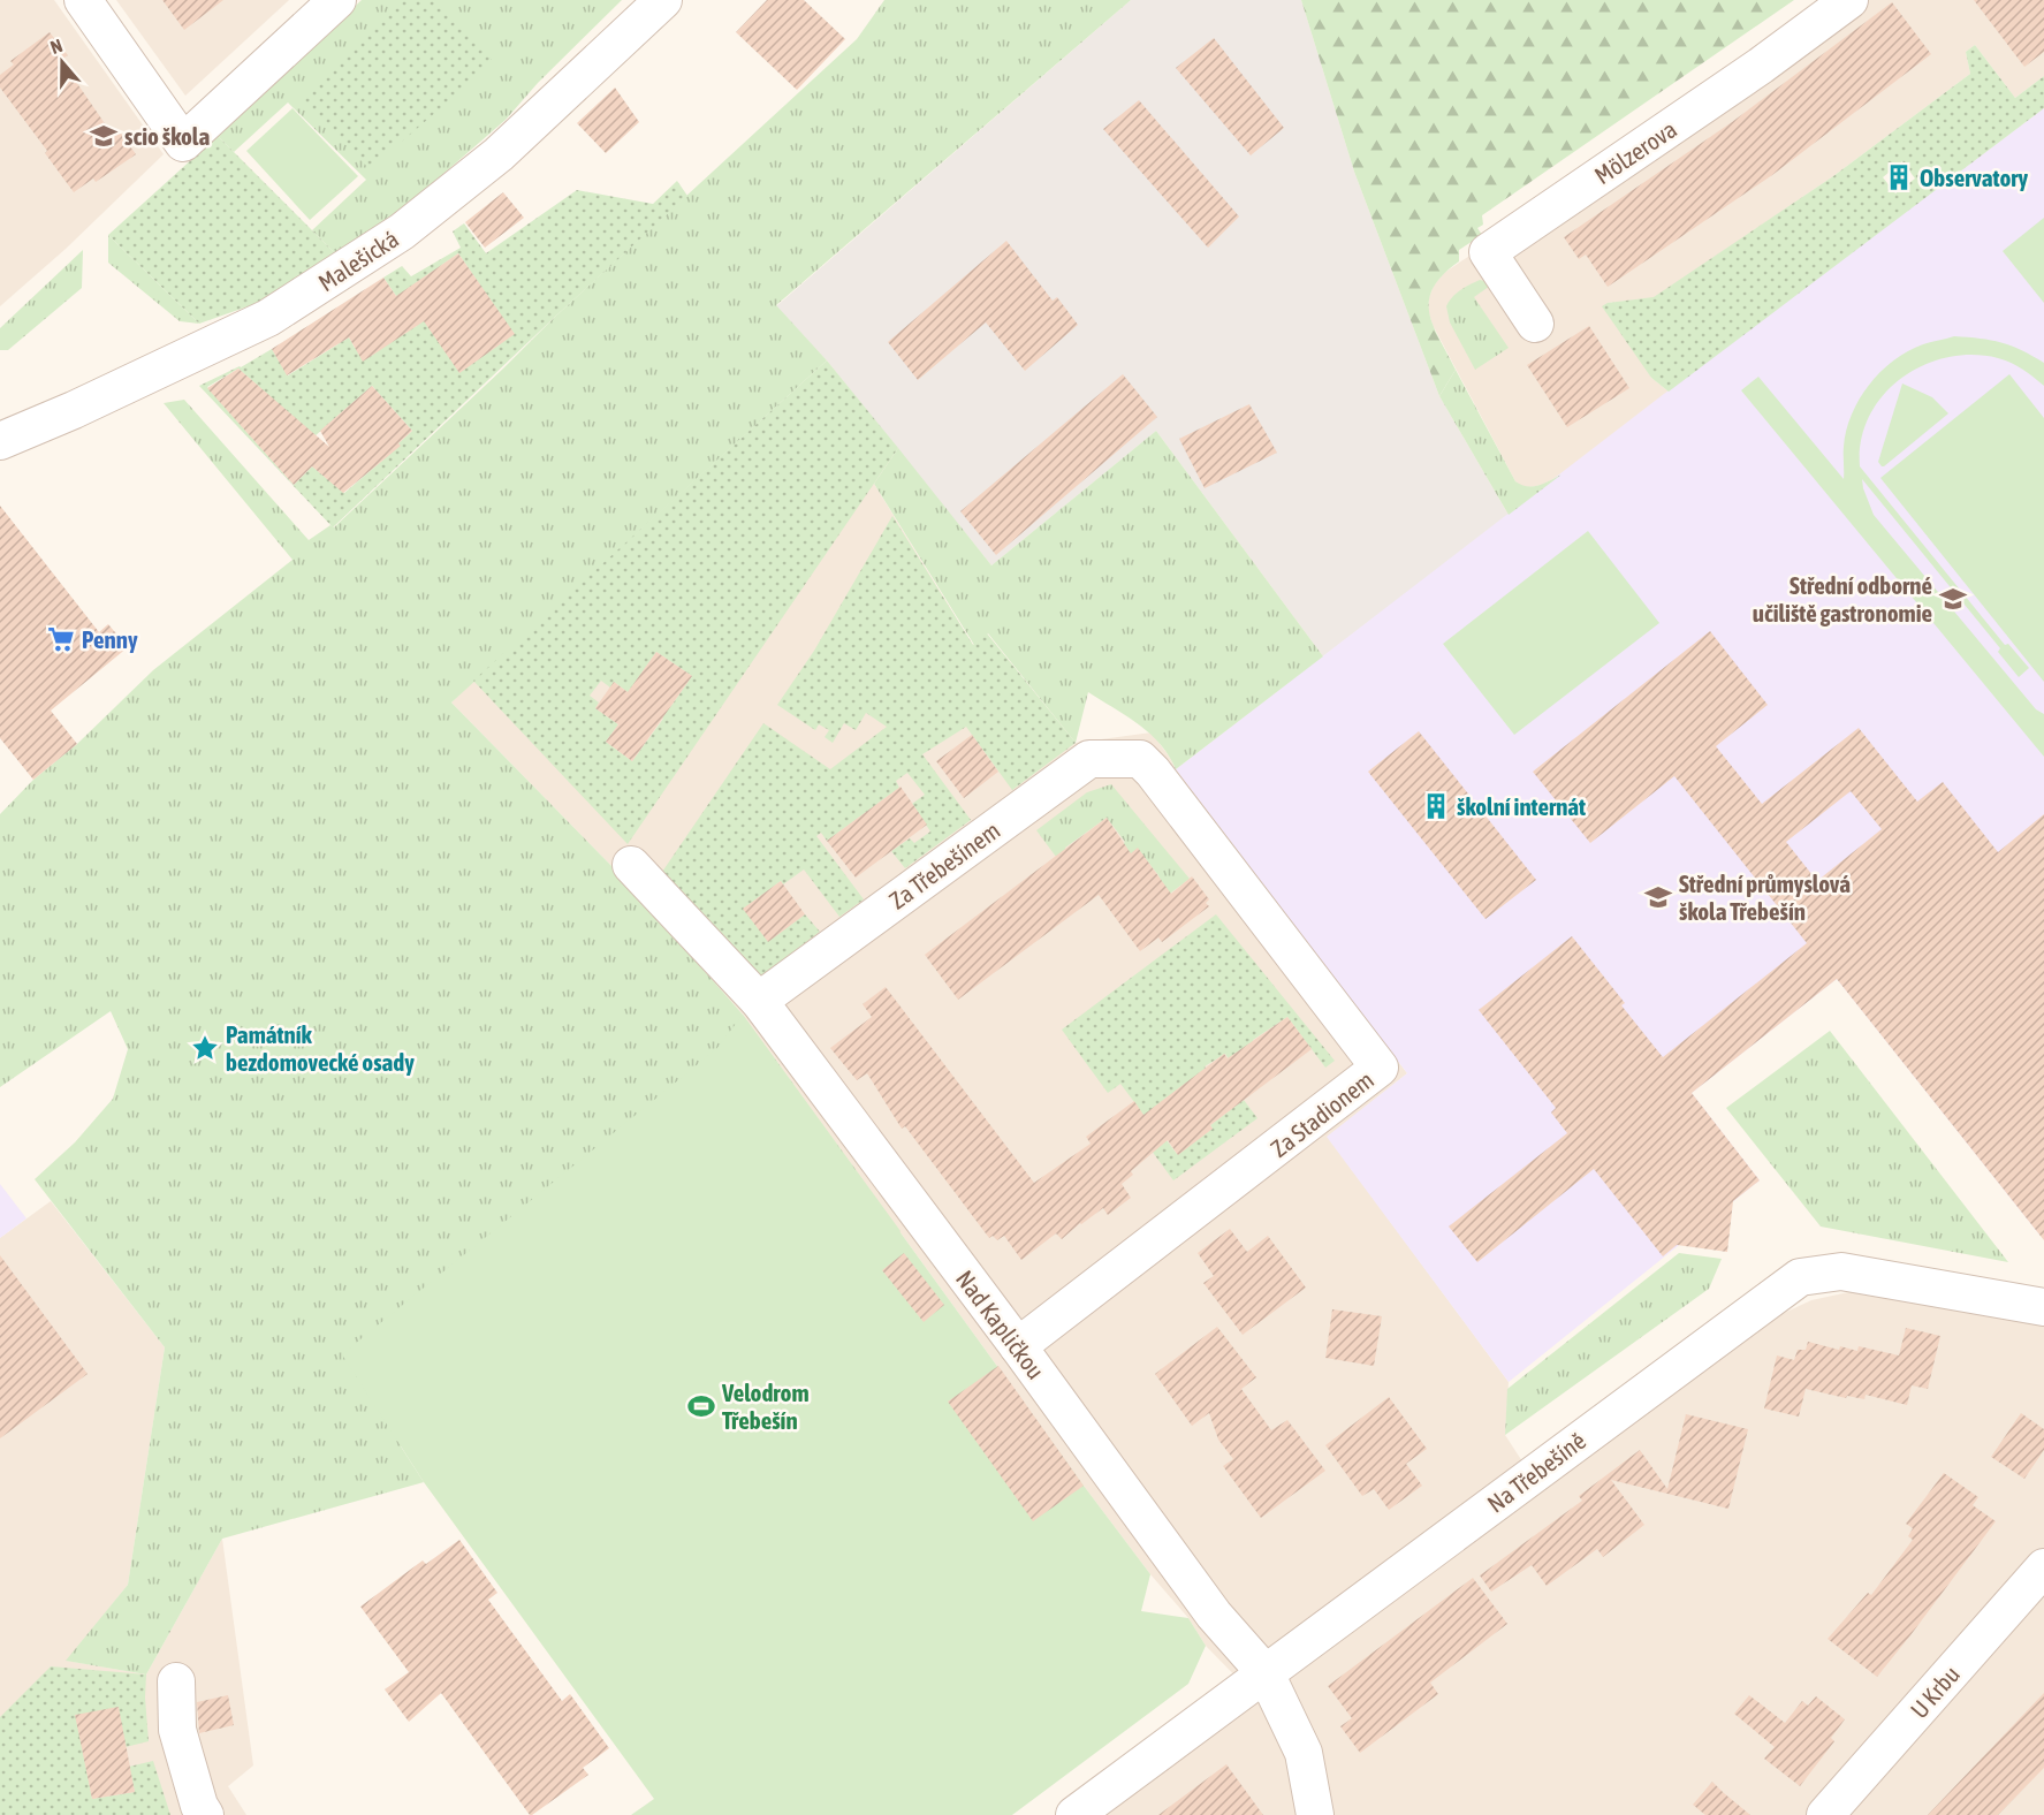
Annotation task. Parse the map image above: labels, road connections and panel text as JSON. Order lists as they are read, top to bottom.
{
  "streets": {
    "street": [
      "Mölzerova",
      "Malešická",
      "Za Třebešínem",
      "Za Stadionem",
      "Nad Kapličkou",
      "Na Třebešíně",
      "U Krbu"
    ]
  },
  "crossings": [
    ["Za Třebešínem", "Za Stadionem"],
    ["Za Třebešínem", "Nad Kapličkou"],
    ["Za Stadionem", "Nad Kapličkou"],
    ["Nad Kapličkou", "Na Třebešíně"]
  ],
  "places": {
    "school or university": ["scio škola", "Střední odborné učiliště gastronomie", "Střední průmyslová škola Třebešín"],
    "building": ["Observatory", "školní internát"],
    "supermarket": ["Penny"],
    "place": ["Památník bezdomovecké osady"],
    "sports": ["Velodrom Třebešín"]
  },
  "north": "top"
}
